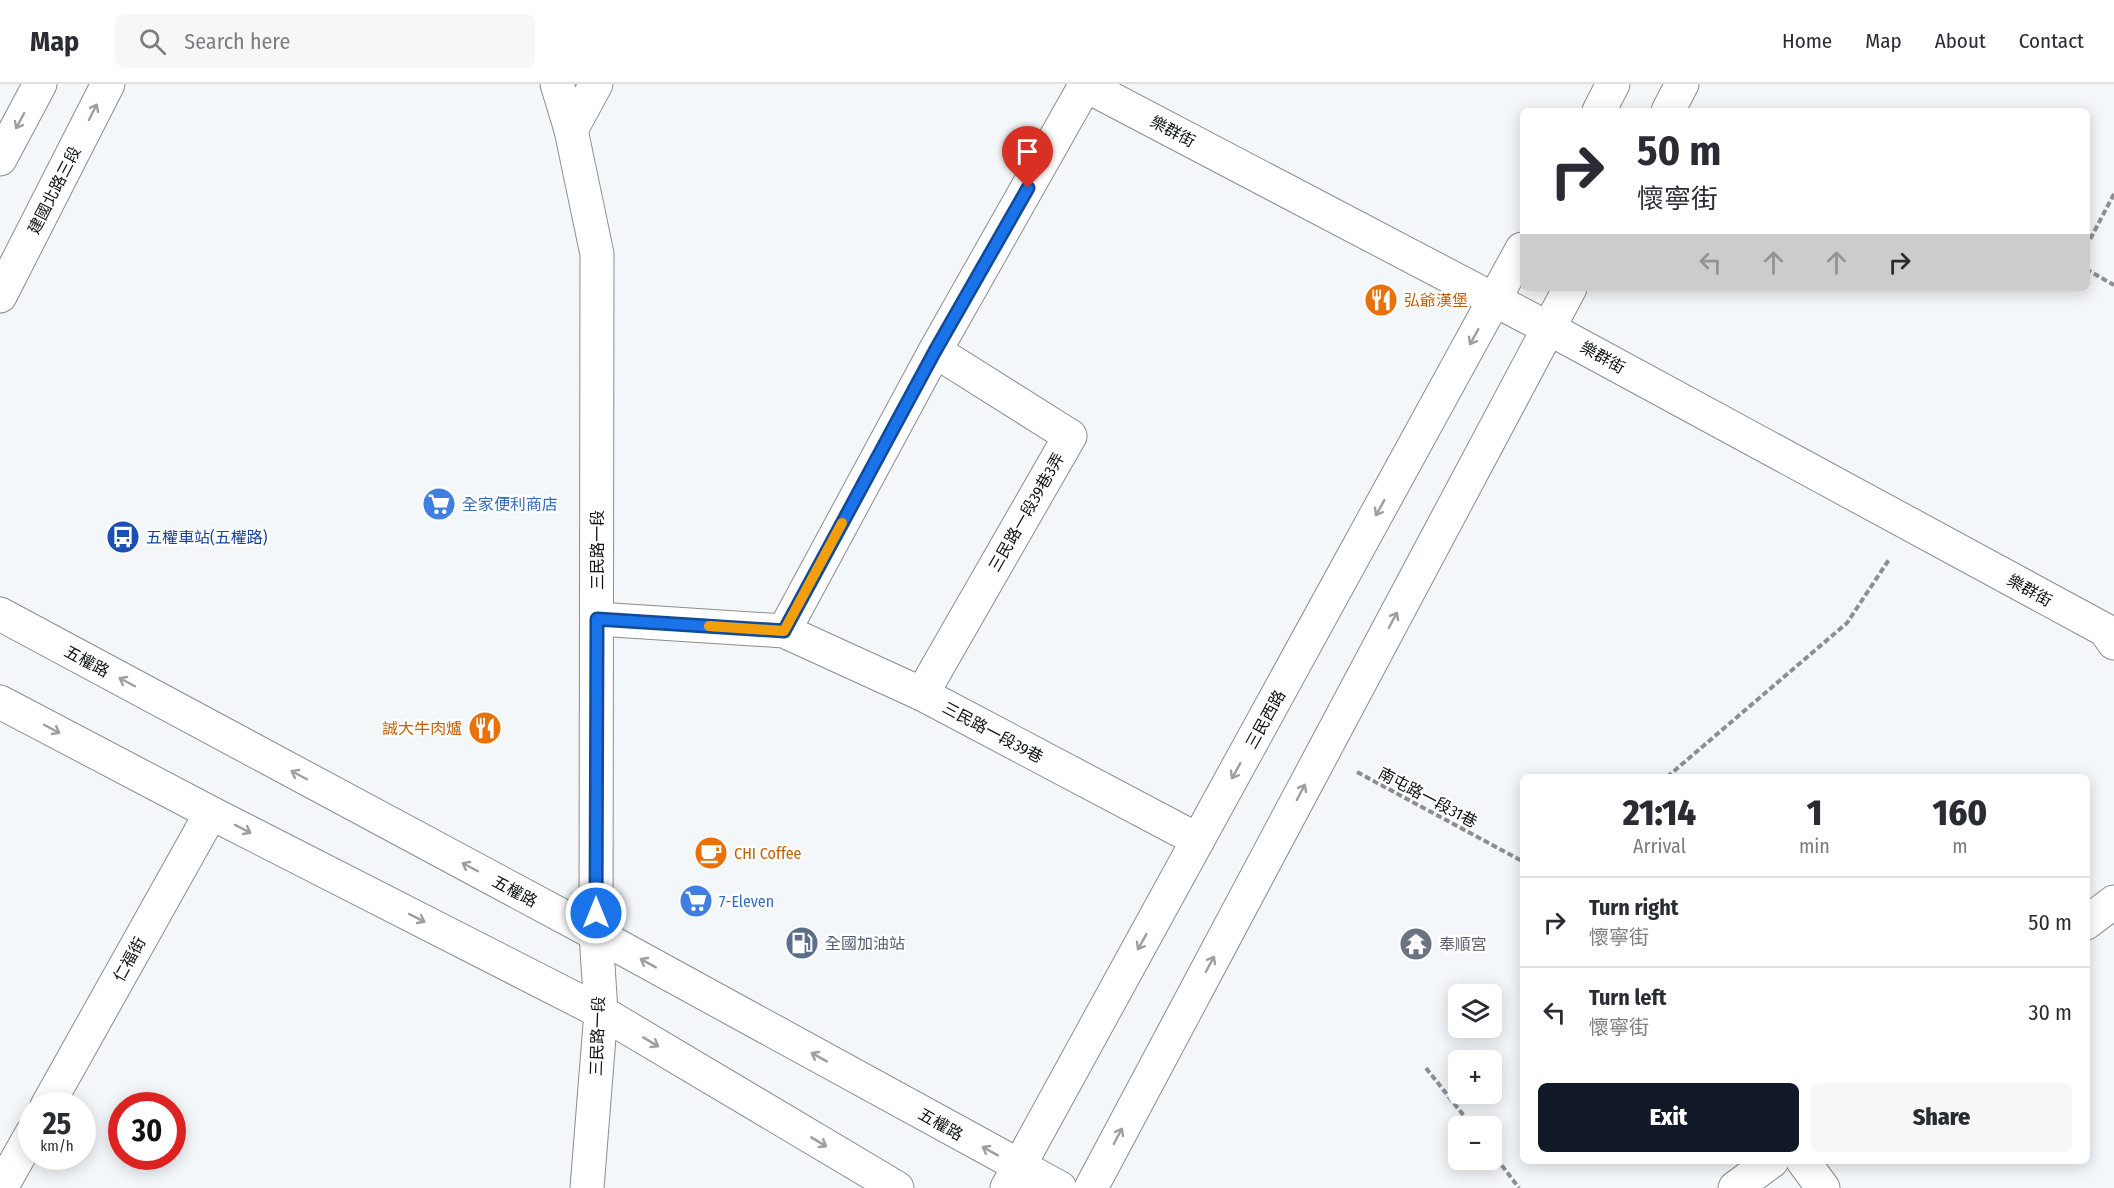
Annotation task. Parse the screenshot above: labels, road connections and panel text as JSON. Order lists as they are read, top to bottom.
{
  "streets": {
    "street": [
      "樂群街",
      "建國北路三段",
      "三民路一段39巷3弄",
      "三民路一段",
      "五權路",
      "三民西路",
      "三民路一段39巷",
      "仁福街"
    ],
    "path": ["南屯路一段31巷"]
  },
  "crossings": [
    ["樂群街", "三民西路"],
    ["三民路一段39巷3弄", "三民路一段39巷"],
    ["三民路一段", "五權路"],
    ["五權路", "三民西路"],
    ["三民西路", "三民路一段39巷"]
  ],
  "places": {
    "restaurant": ["弘爺漢堡", "誠大牛肉爐"],
    "supermarket": ["全家便利商店", "7-Eleven"],
    "bus stop": ["五權車站(五權路)"],
    "cafe": ["CHI Coffee"],
    "fuel station": ["全國加油站"],
    "temple": ["奉順宮"]
  },
  "page": {
    "header": "Map",
    "search": "Search here",
    "nav": [
      "Home",
      "Map",
      "About",
      "Contact"
    ],
    "turn": ["50 m", "懷寧街"],
    "eta": [
      "21:14",
      "Arrival",
      "1",
      "min",
      "160",
      "m"
    ],
    "list": [
      {
        "name": "Turn right",
        "note": "懷寧街",
        "value": "50 m"
      },
      {
        "name": "Turn left",
        "note": "懷寧街",
        "value": "30 m"
      }
    ],
    "map_buttons": ["+", "−"],
    "buttons": ["Exit", "Share"],
    "speed": "25 km/h",
    "limit": "30"
  }
}
